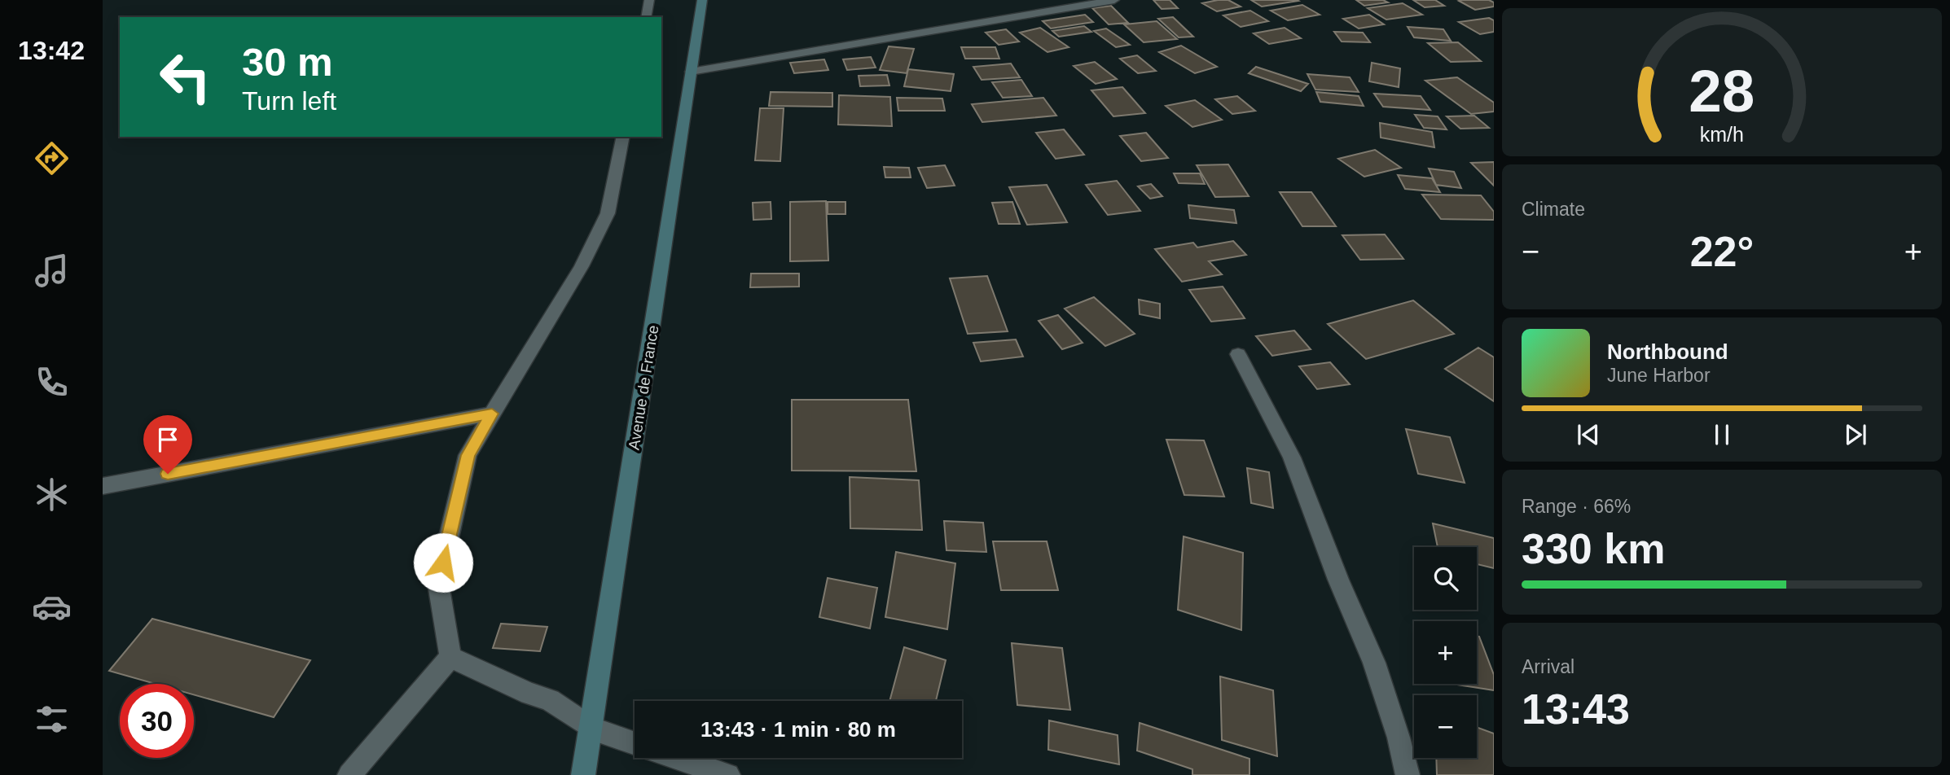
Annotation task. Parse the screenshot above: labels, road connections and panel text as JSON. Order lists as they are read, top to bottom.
{
  "streets": {
    "main road": ["Avenue de France"]
  },
  "page": {
    "tabs": "13:42",
    "turn": ["30 m", "Turn left"],
    "tile": [
      "Climate",
      ["Range · 66%", "330 km"],
      ["Arrival", "13:43"]
    ],
    "heat": ["−", "22°", "+"],
    "song": ["Northbound", "June Harbor"],
    "map_buttons": ["+", "−"],
    "limit": "30",
    "trip": "13:43 · 1 min · 80 m",
    "gauge": ["28", "km/h"]
  }
}
